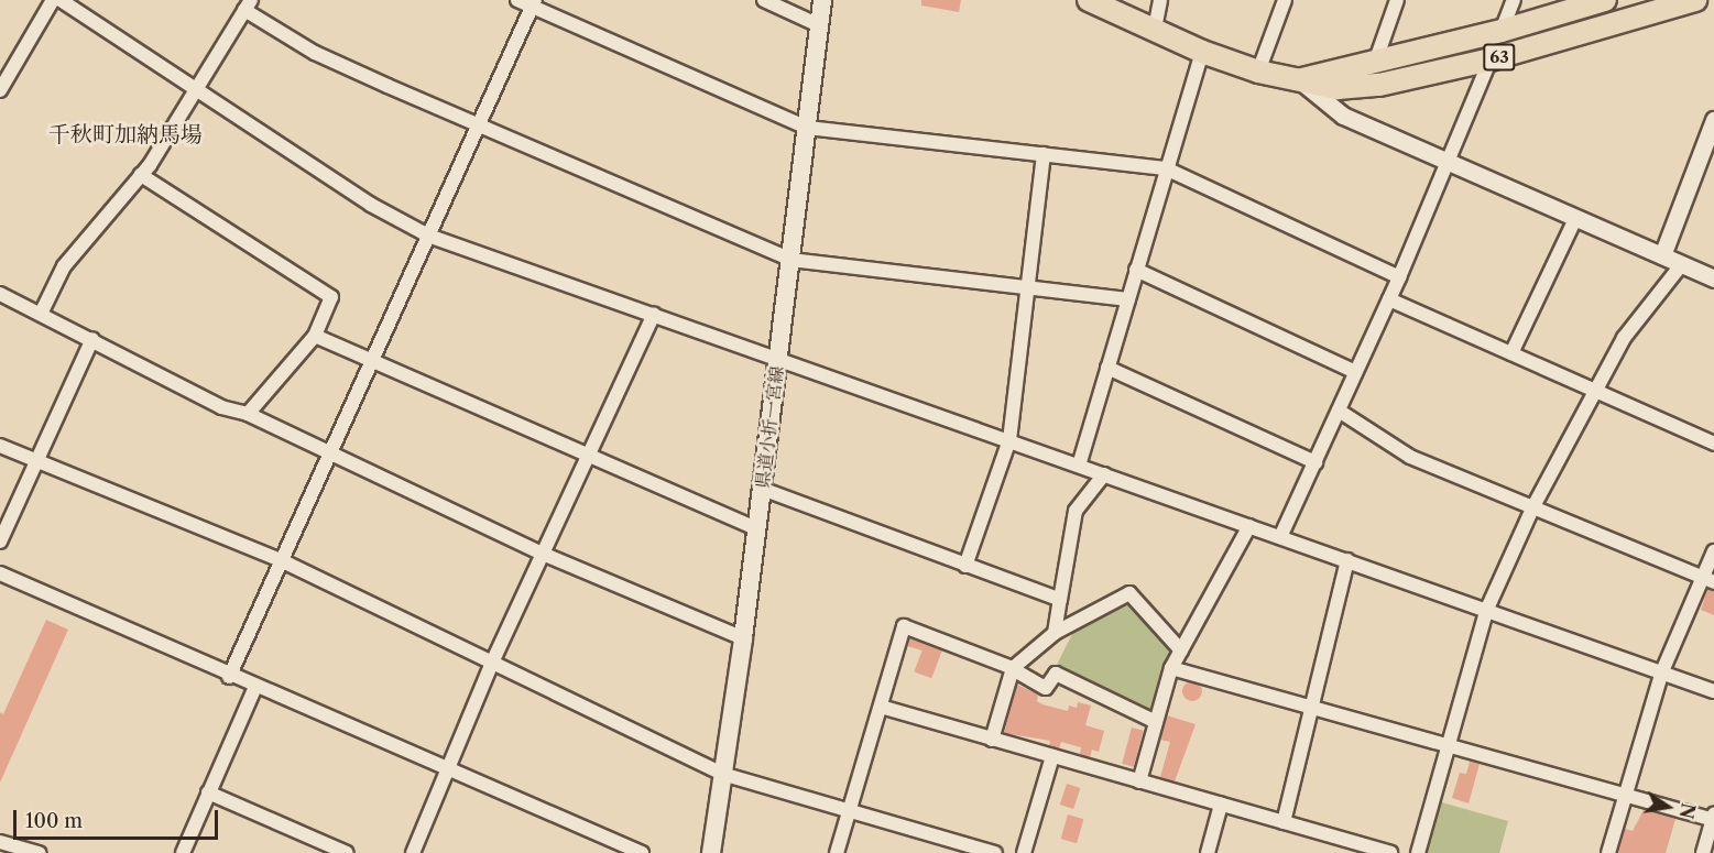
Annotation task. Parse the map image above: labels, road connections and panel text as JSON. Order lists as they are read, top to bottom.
{
  "streets": {
    "main road": ["63", "県道小折一宮線"]
  },
  "districts": ["千秋町加納馬場"],
  "scale_bar": "100 m",
  "north": "right"
}
